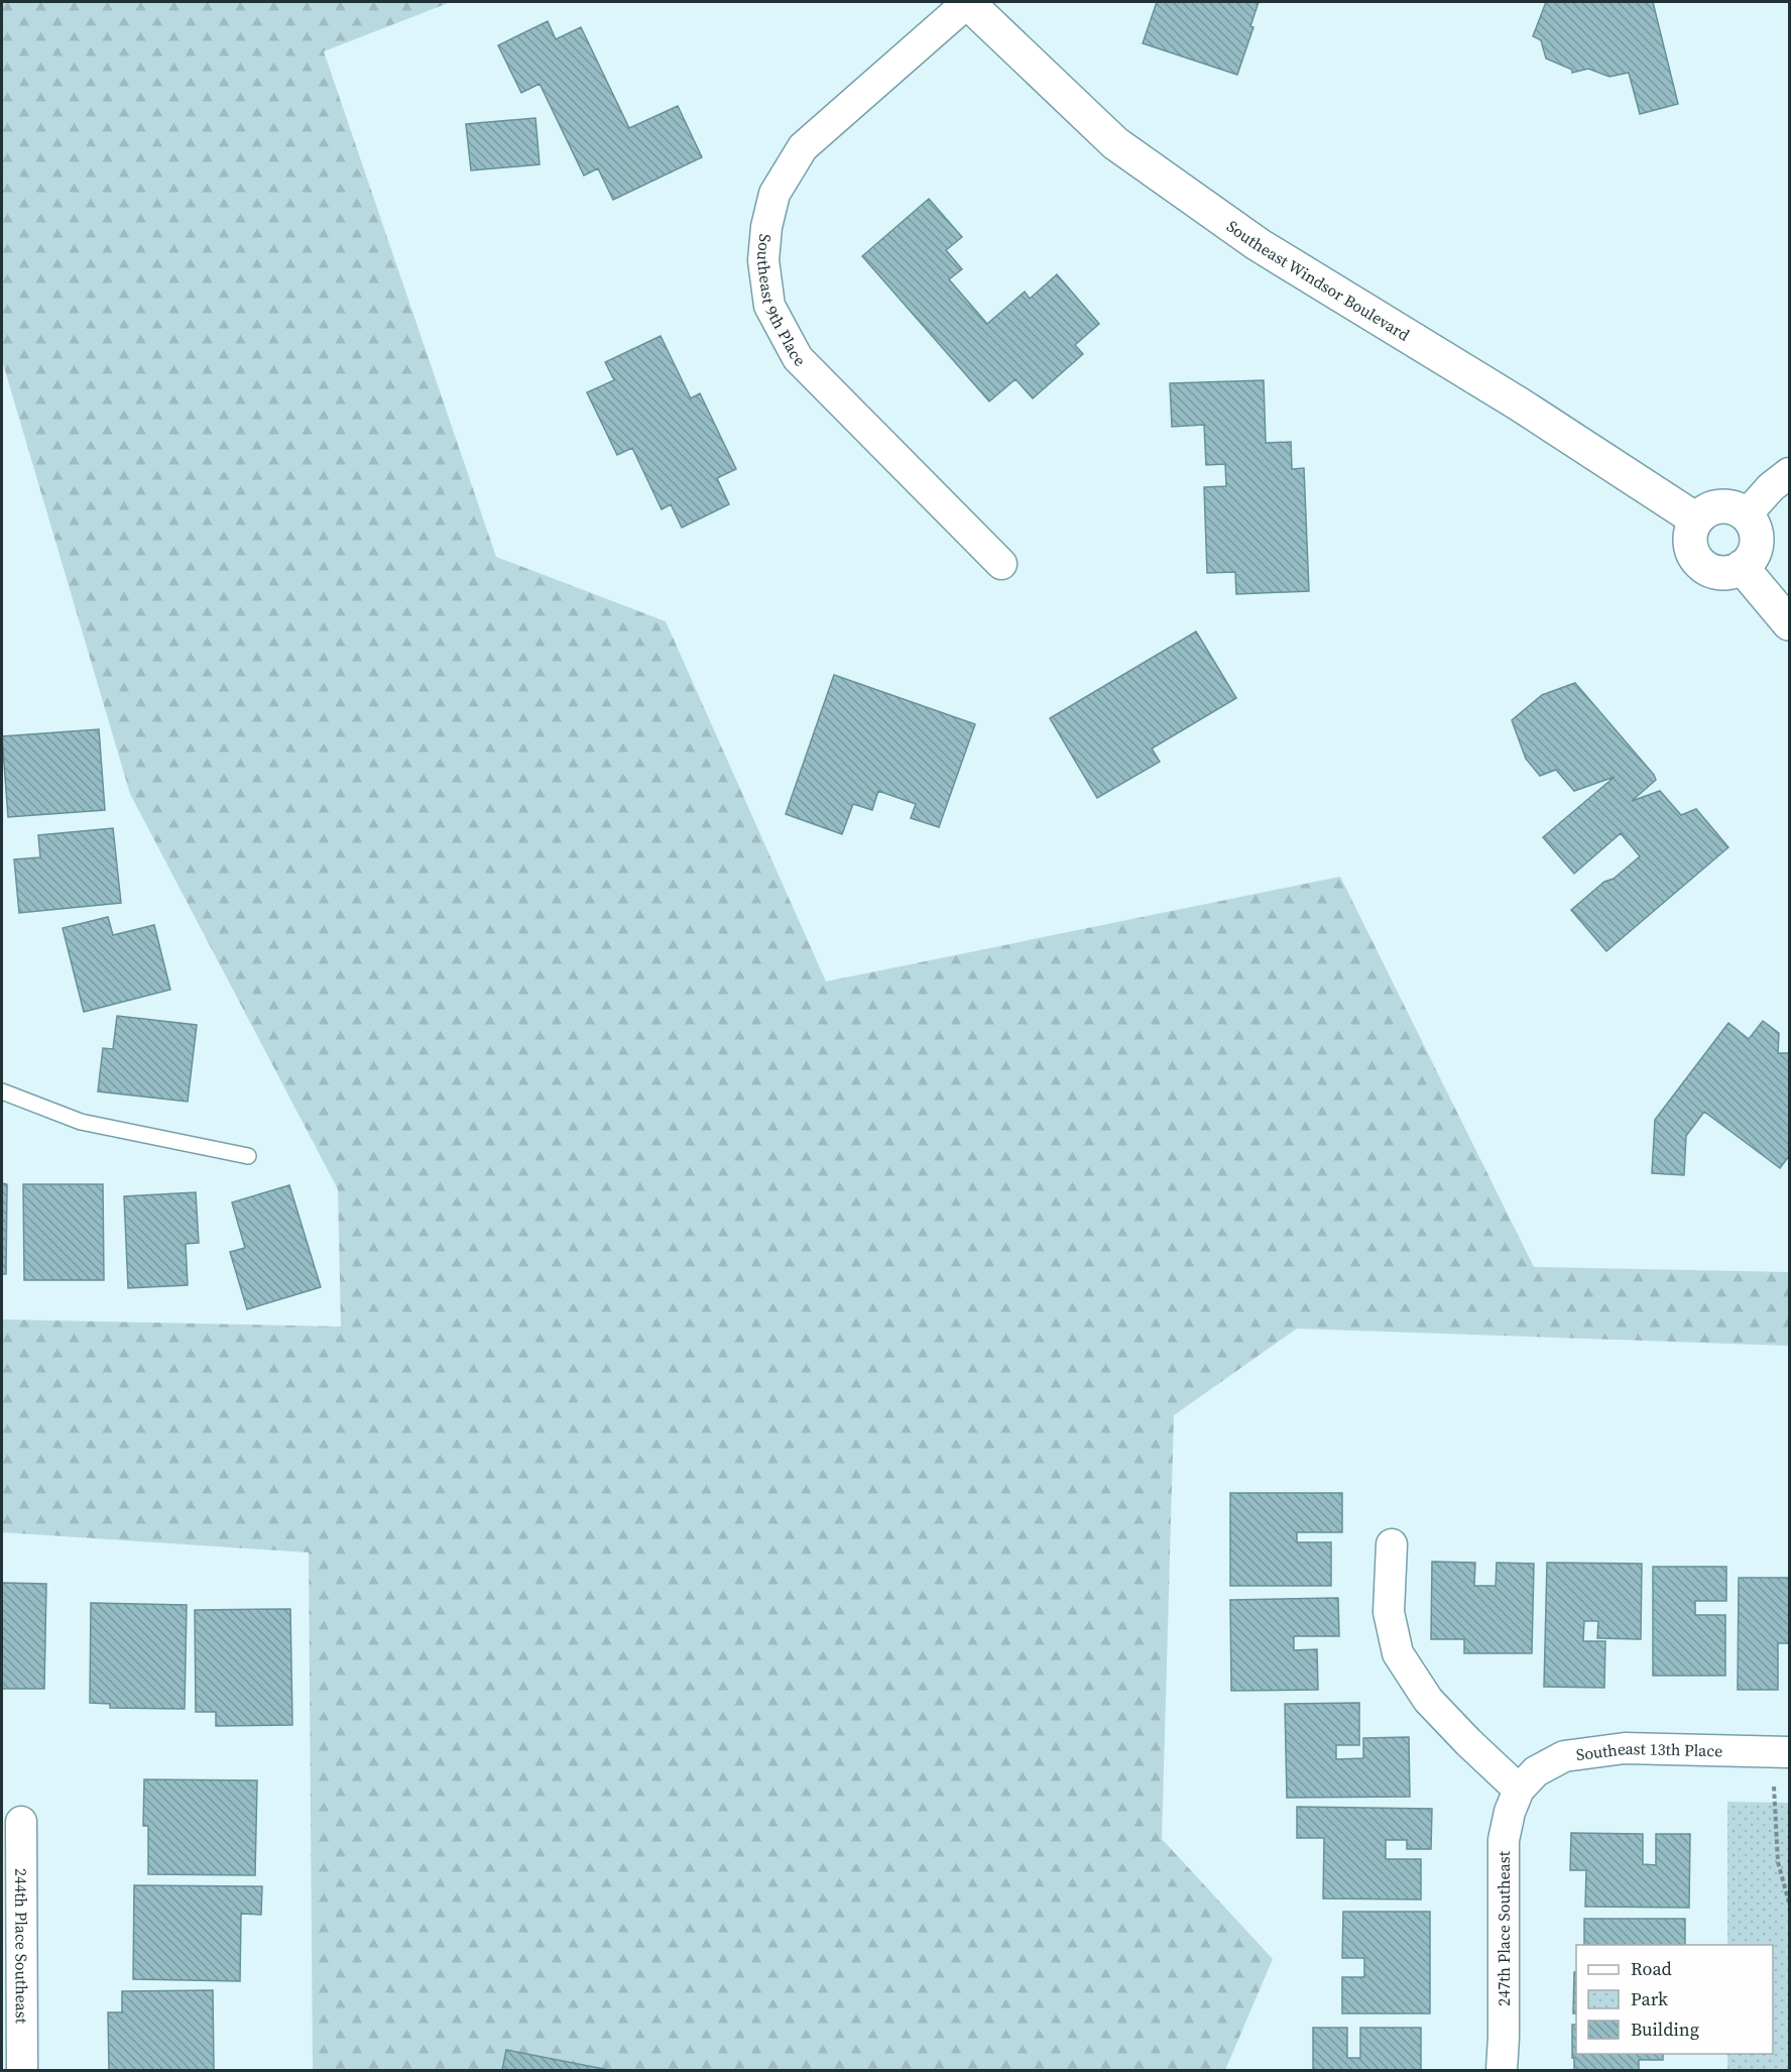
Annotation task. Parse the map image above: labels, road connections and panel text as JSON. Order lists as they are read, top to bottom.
{
  "streets": {
    "street": [
      "Southeast Windsor Boulevard",
      "Southeast 9th Place",
      "Southeast 13th Place",
      "247th Place Southeast",
      "244th Place Southeast"
    ]
  },
  "crossings": [
    ["Southeast Windsor Boulevard", "Southeast 9th Place"],
    ["Southeast 13th Place", "247th Place Southeast"]
  ],
  "legend": ["Road", "Park", "Building"]
}
